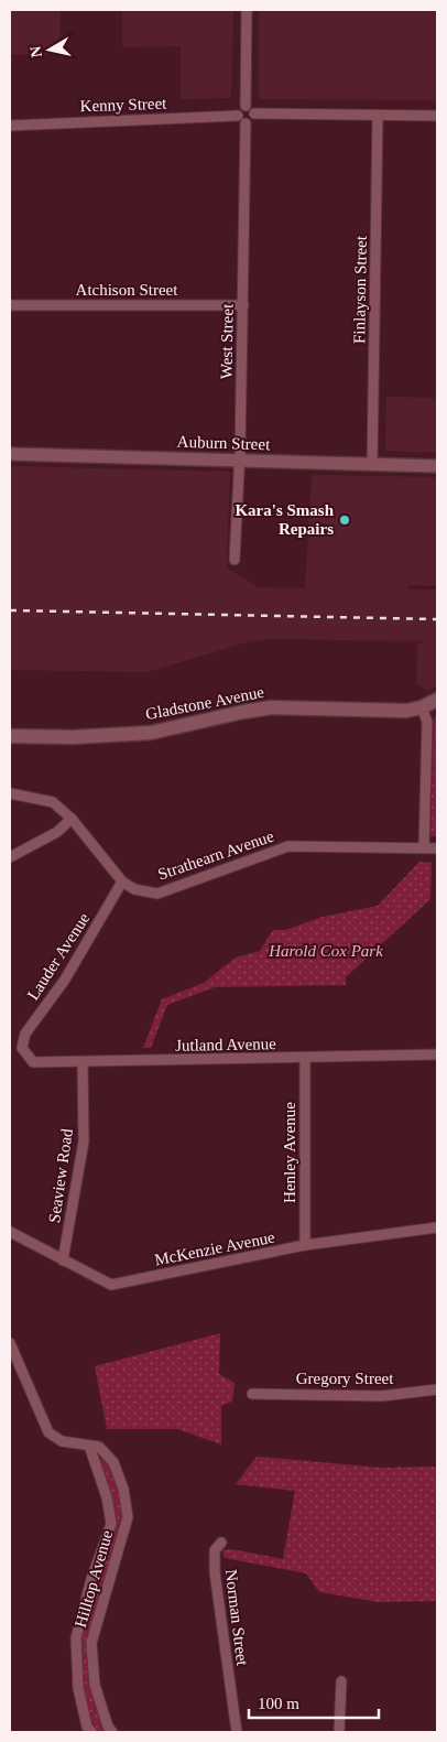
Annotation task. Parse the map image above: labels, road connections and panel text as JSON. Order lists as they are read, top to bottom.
{
  "streets": {
    "main road": ["Gladstone Avenue"],
    "street": [
      "Kenny Street",
      "Atchison Street",
      "Finlayson Street",
      "West Street",
      "Auburn Street",
      "Strathearn Avenue",
      "Lauder Avenue",
      "Jutland Avenue",
      "Henley Avenue",
      "Seaview Road",
      "McKenzie Avenue",
      "Gregory Street",
      "Hilltop Avenue",
      "Norman Street"
    ]
  },
  "crossings": [
    ["Kenny Street", "West Street"],
    ["Atchison Street", "West Street"],
    ["Finlayson Street", "Auburn Street"],
    ["West Street", "Auburn Street"],
    ["Strathearn Avenue", "Lauder Avenue"],
    ["Lauder Avenue", "Jutland Avenue"],
    ["Jutland Avenue", "Henley Avenue"],
    ["Jutland Avenue", "Seaview Road"],
    ["Henley Avenue", "McKenzie Avenue"],
    ["Seaview Road", "McKenzie Avenue"]
  ],
  "parks": ["Harold Cox Park"],
  "places": ["Kara's Smash Repairs"],
  "scale_bar": "100 m",
  "north": "left"
}
